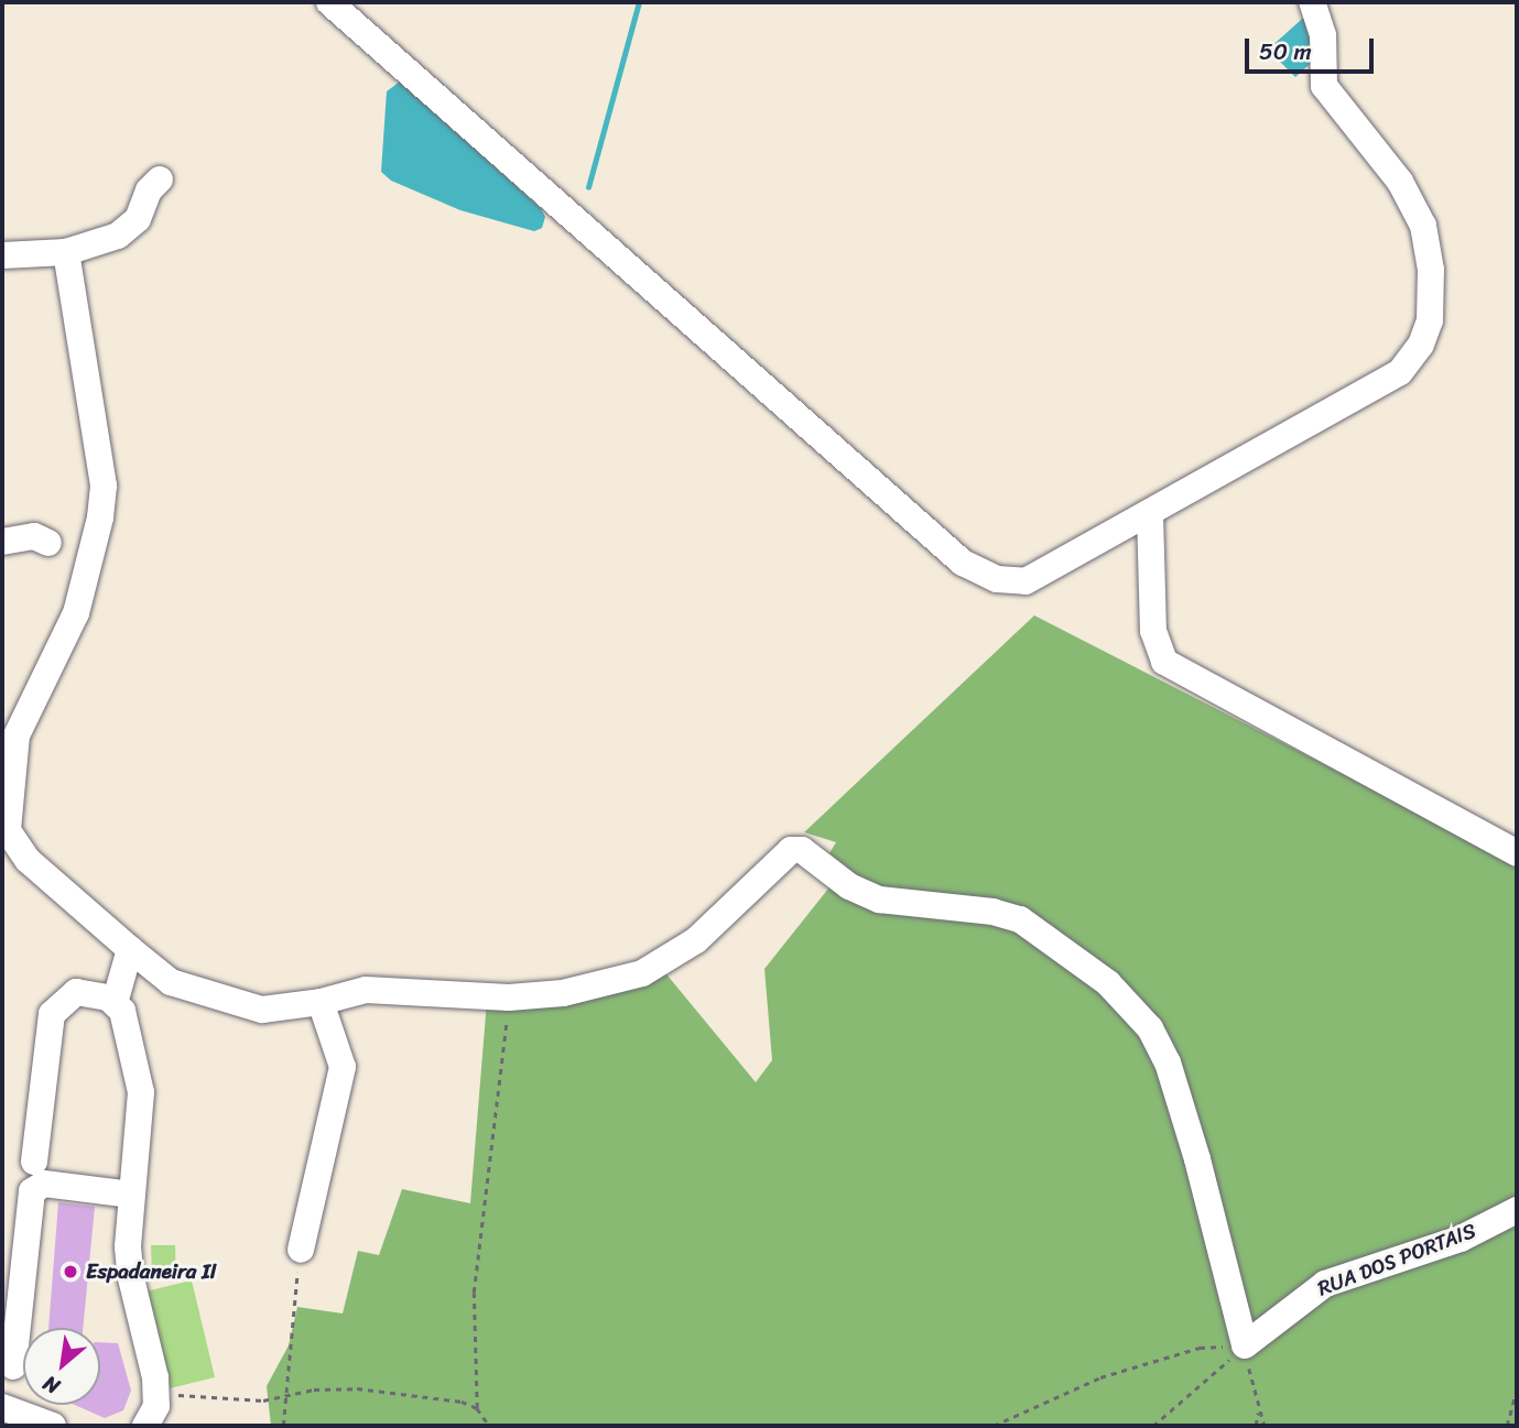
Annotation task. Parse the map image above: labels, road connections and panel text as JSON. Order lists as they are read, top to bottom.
{
  "streets": {
    "street": ["RUA DOS PORTAIS"]
  },
  "places": ["Espadaneira II"],
  "scale_bar": "50 m",
  "north": "bottom left"
}
